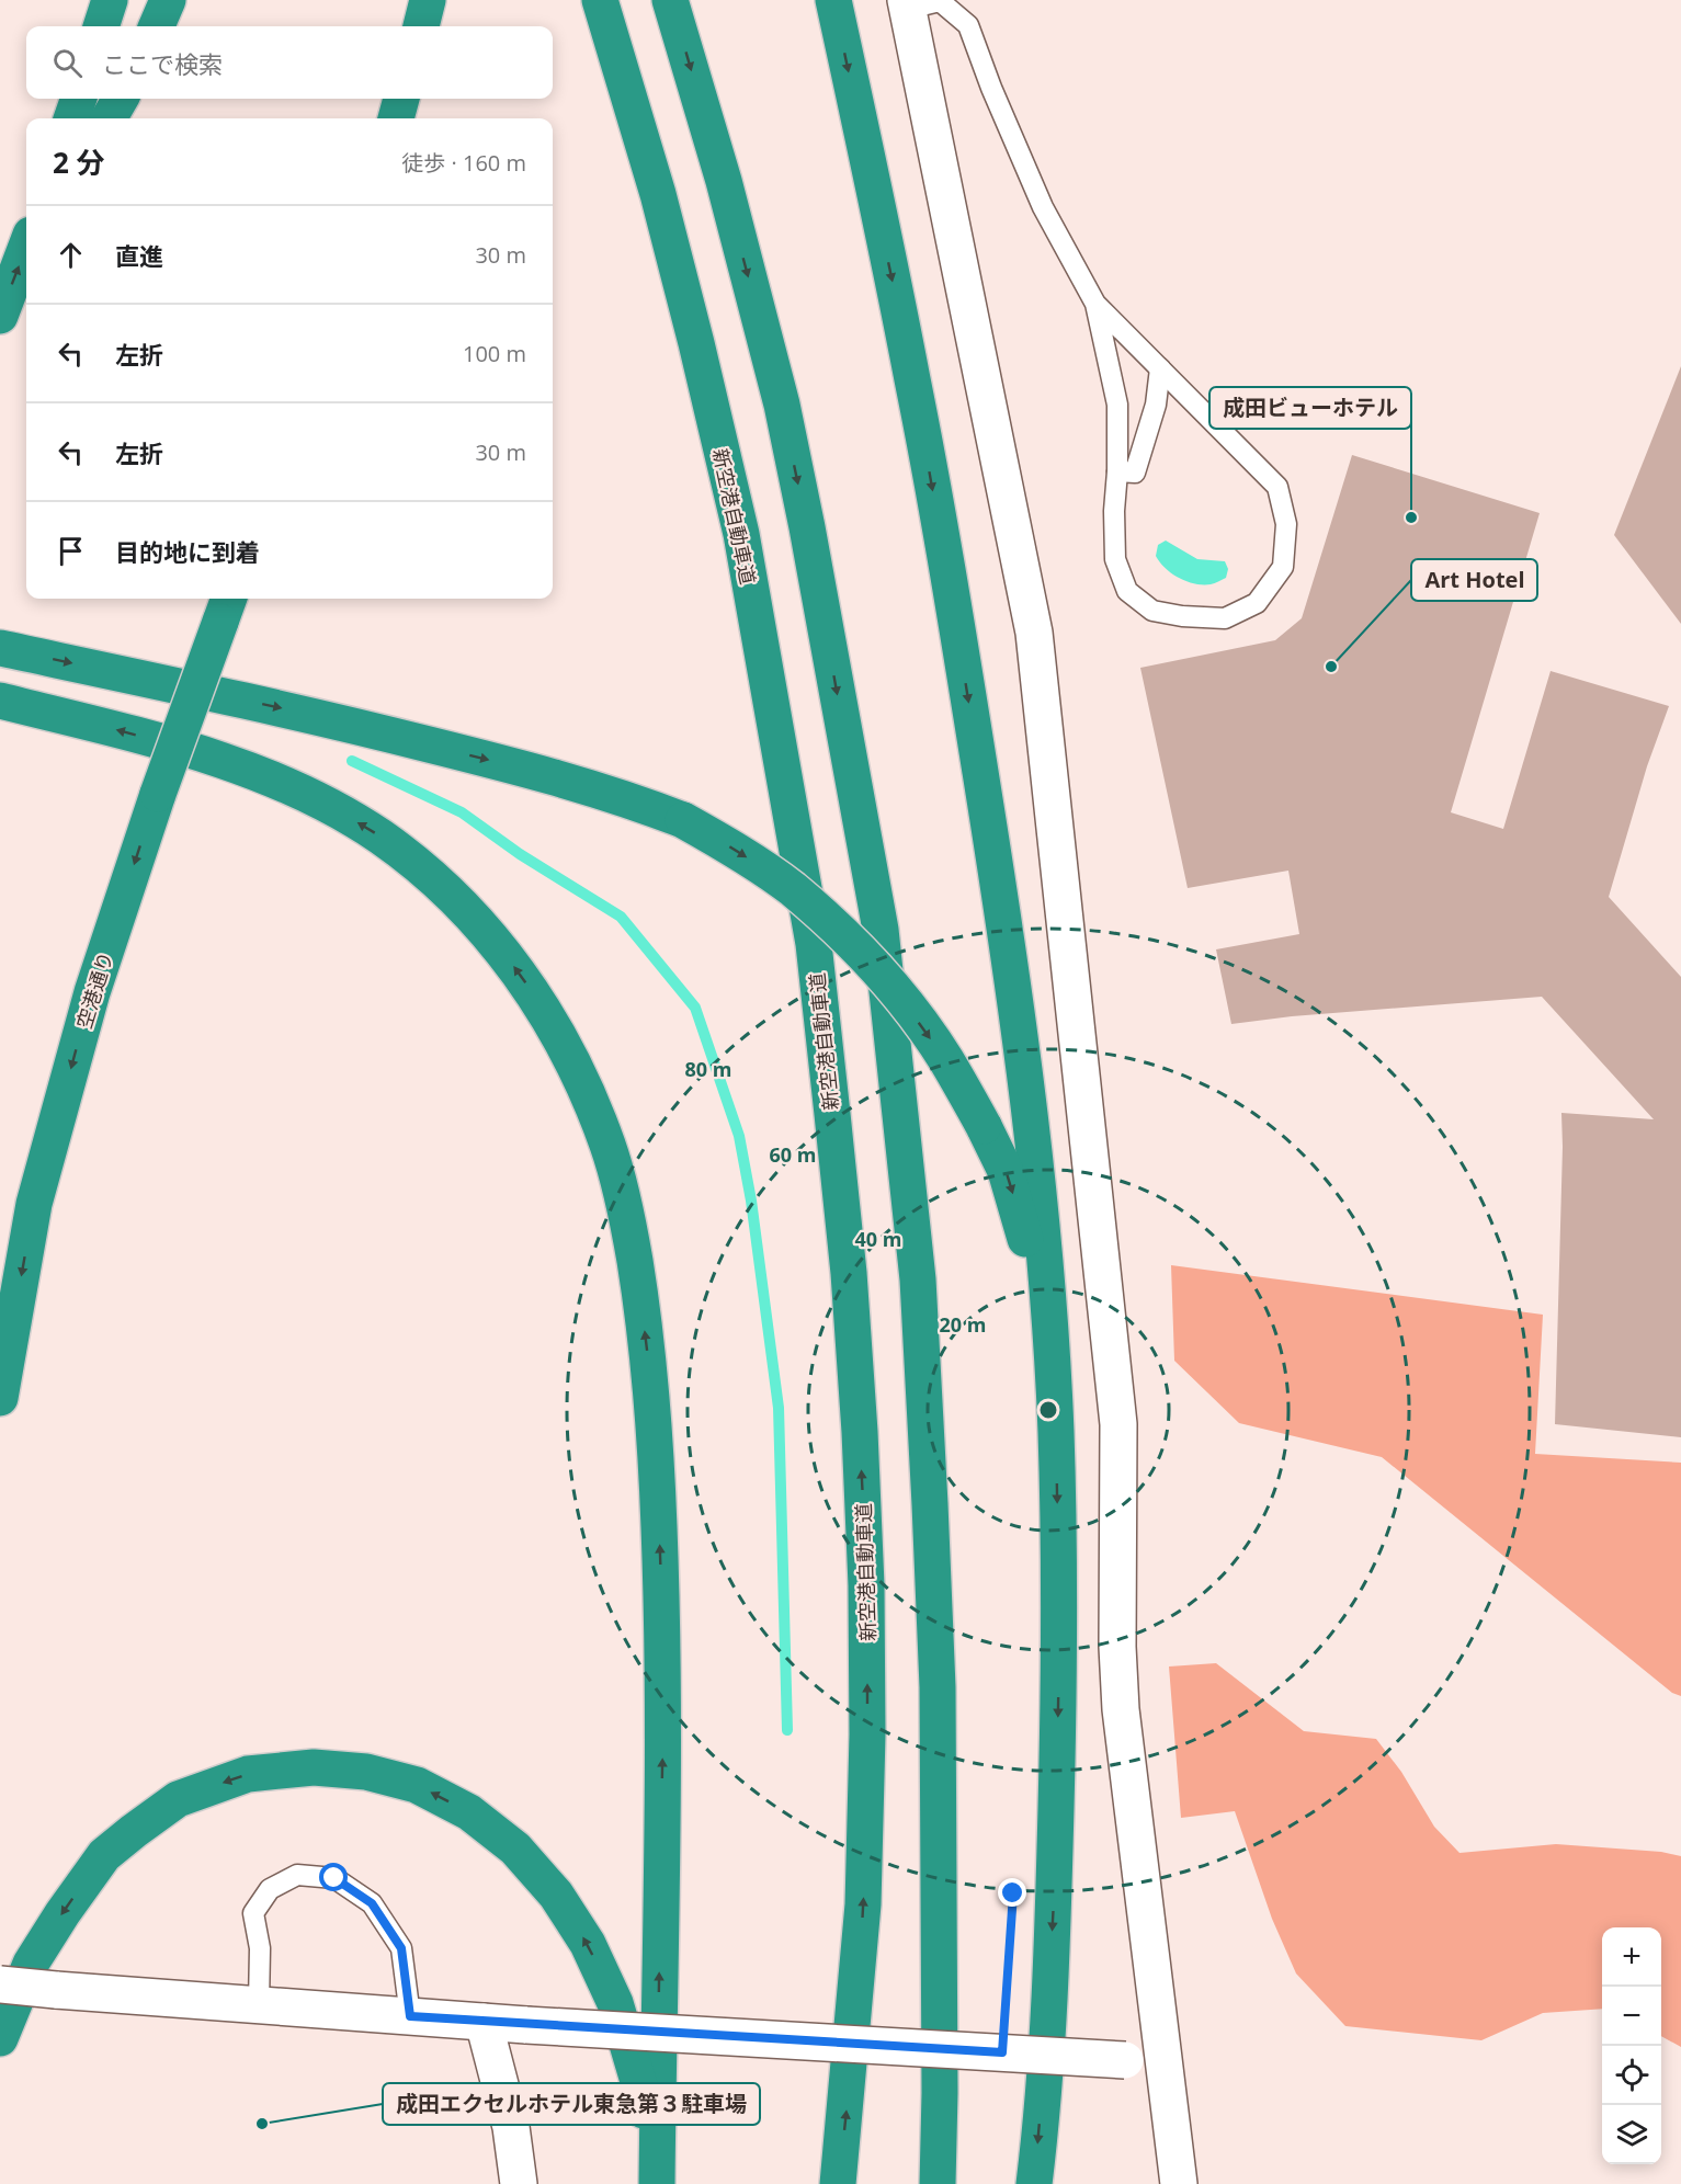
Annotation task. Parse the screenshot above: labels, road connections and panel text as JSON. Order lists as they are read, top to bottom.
{
  "streets": {
    "highway": ["新空港自動車道", "空港通り"]
  },
  "one_way": ["空港通り"],
  "places": ["成田ビューホテル", "Art Hotel", "成田エクセルホテル東急第３駐車場"],
  "page": {
    "search": "ここで検索",
    "heading": ["2 分", "徒歩 · 160 m"],
    "list": [
      ["直進", "30 m"],
      ["左折", "100 m"],
      ["左折", "30 m"],
      "目的地に到着"
    ],
    "map_buttons": ["+", "−"]
  },
  "rings": [
    "80 m",
    "60 m",
    "40 m",
    "20 m"
  ]
}
